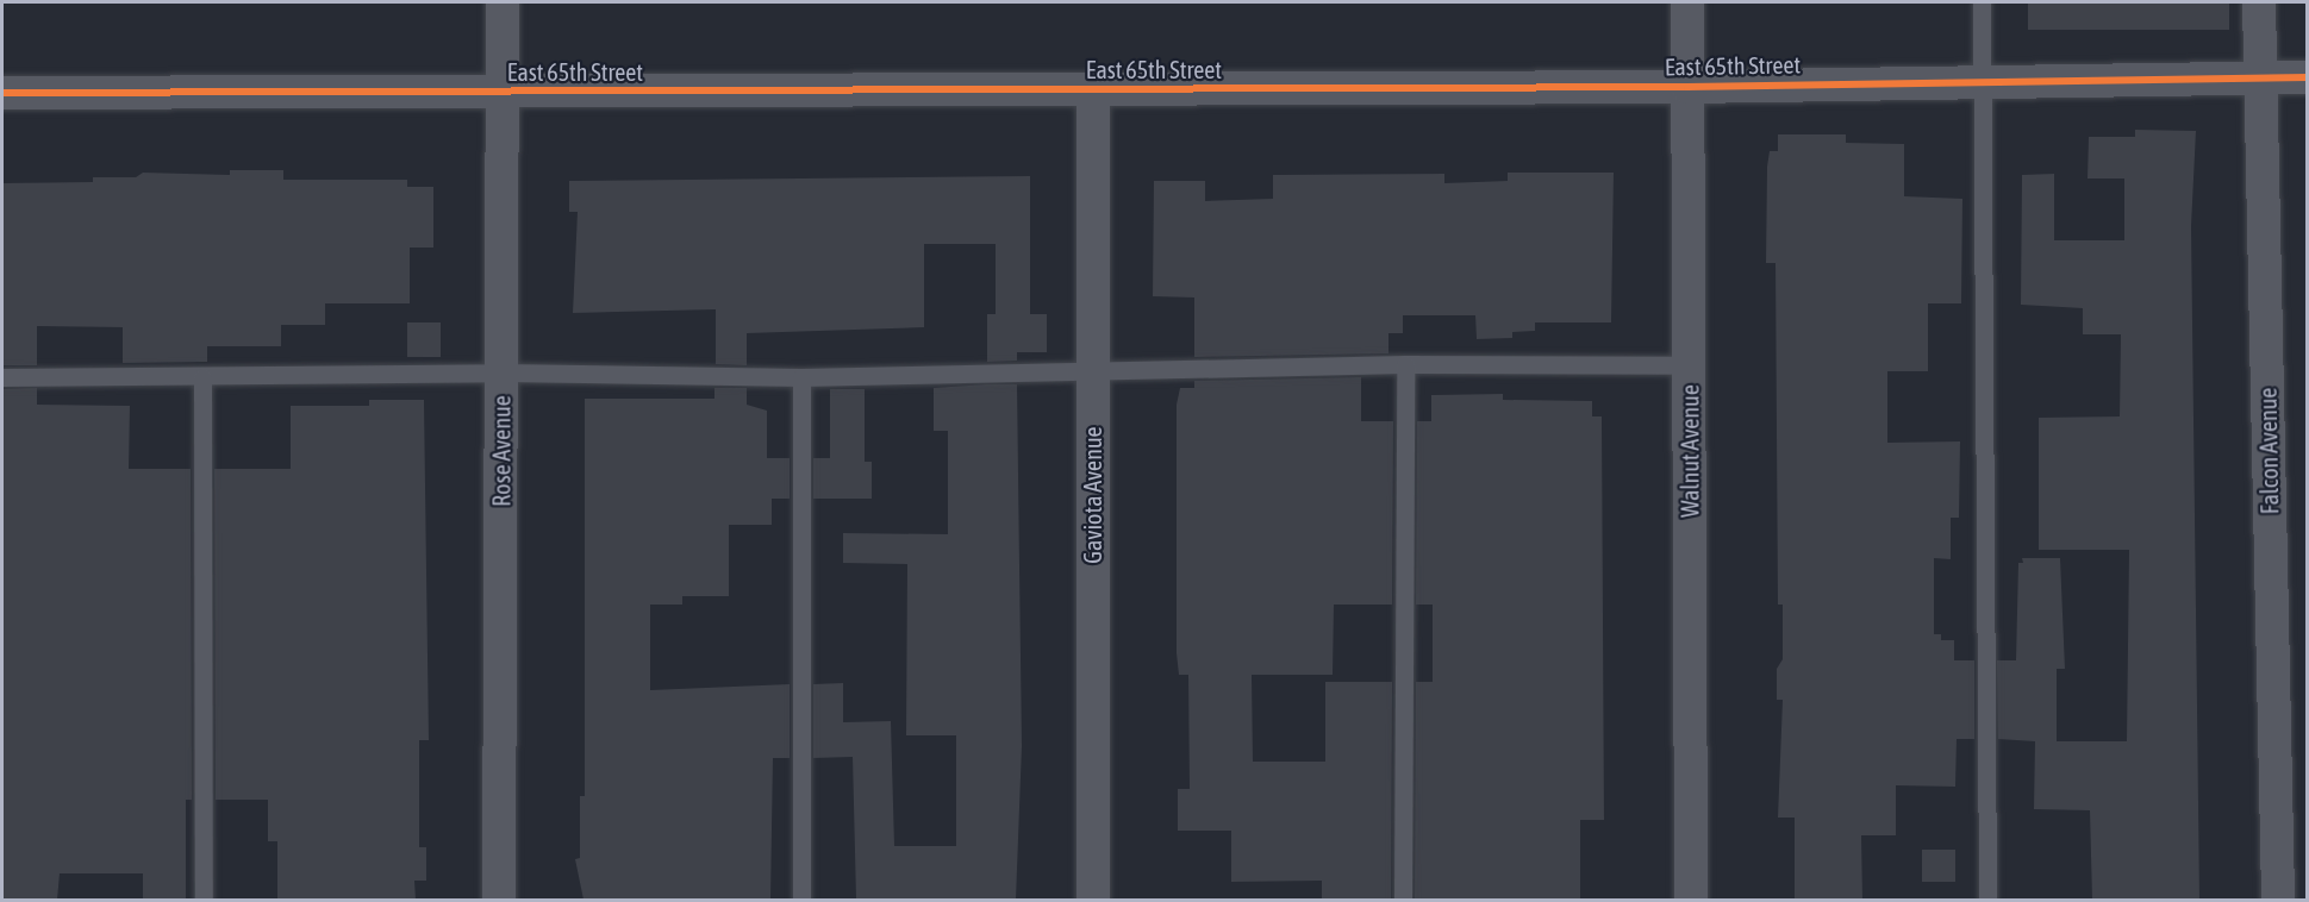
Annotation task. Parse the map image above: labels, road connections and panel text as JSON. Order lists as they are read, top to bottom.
{
  "streets": {
    "street": [
      "East 65th Street",
      "Rose Avenue",
      "Walnut Avenue",
      "Falcon Avenue",
      "Gaviota Avenue"
    ]
  },
  "crossings": [
    ["East 65th Street", "Rose Avenue"],
    ["East 65th Street", "Walnut Avenue"],
    ["East 65th Street", "Falcon Avenue"],
    ["East 65th Street", "Gaviota Avenue"]
  ]
}
